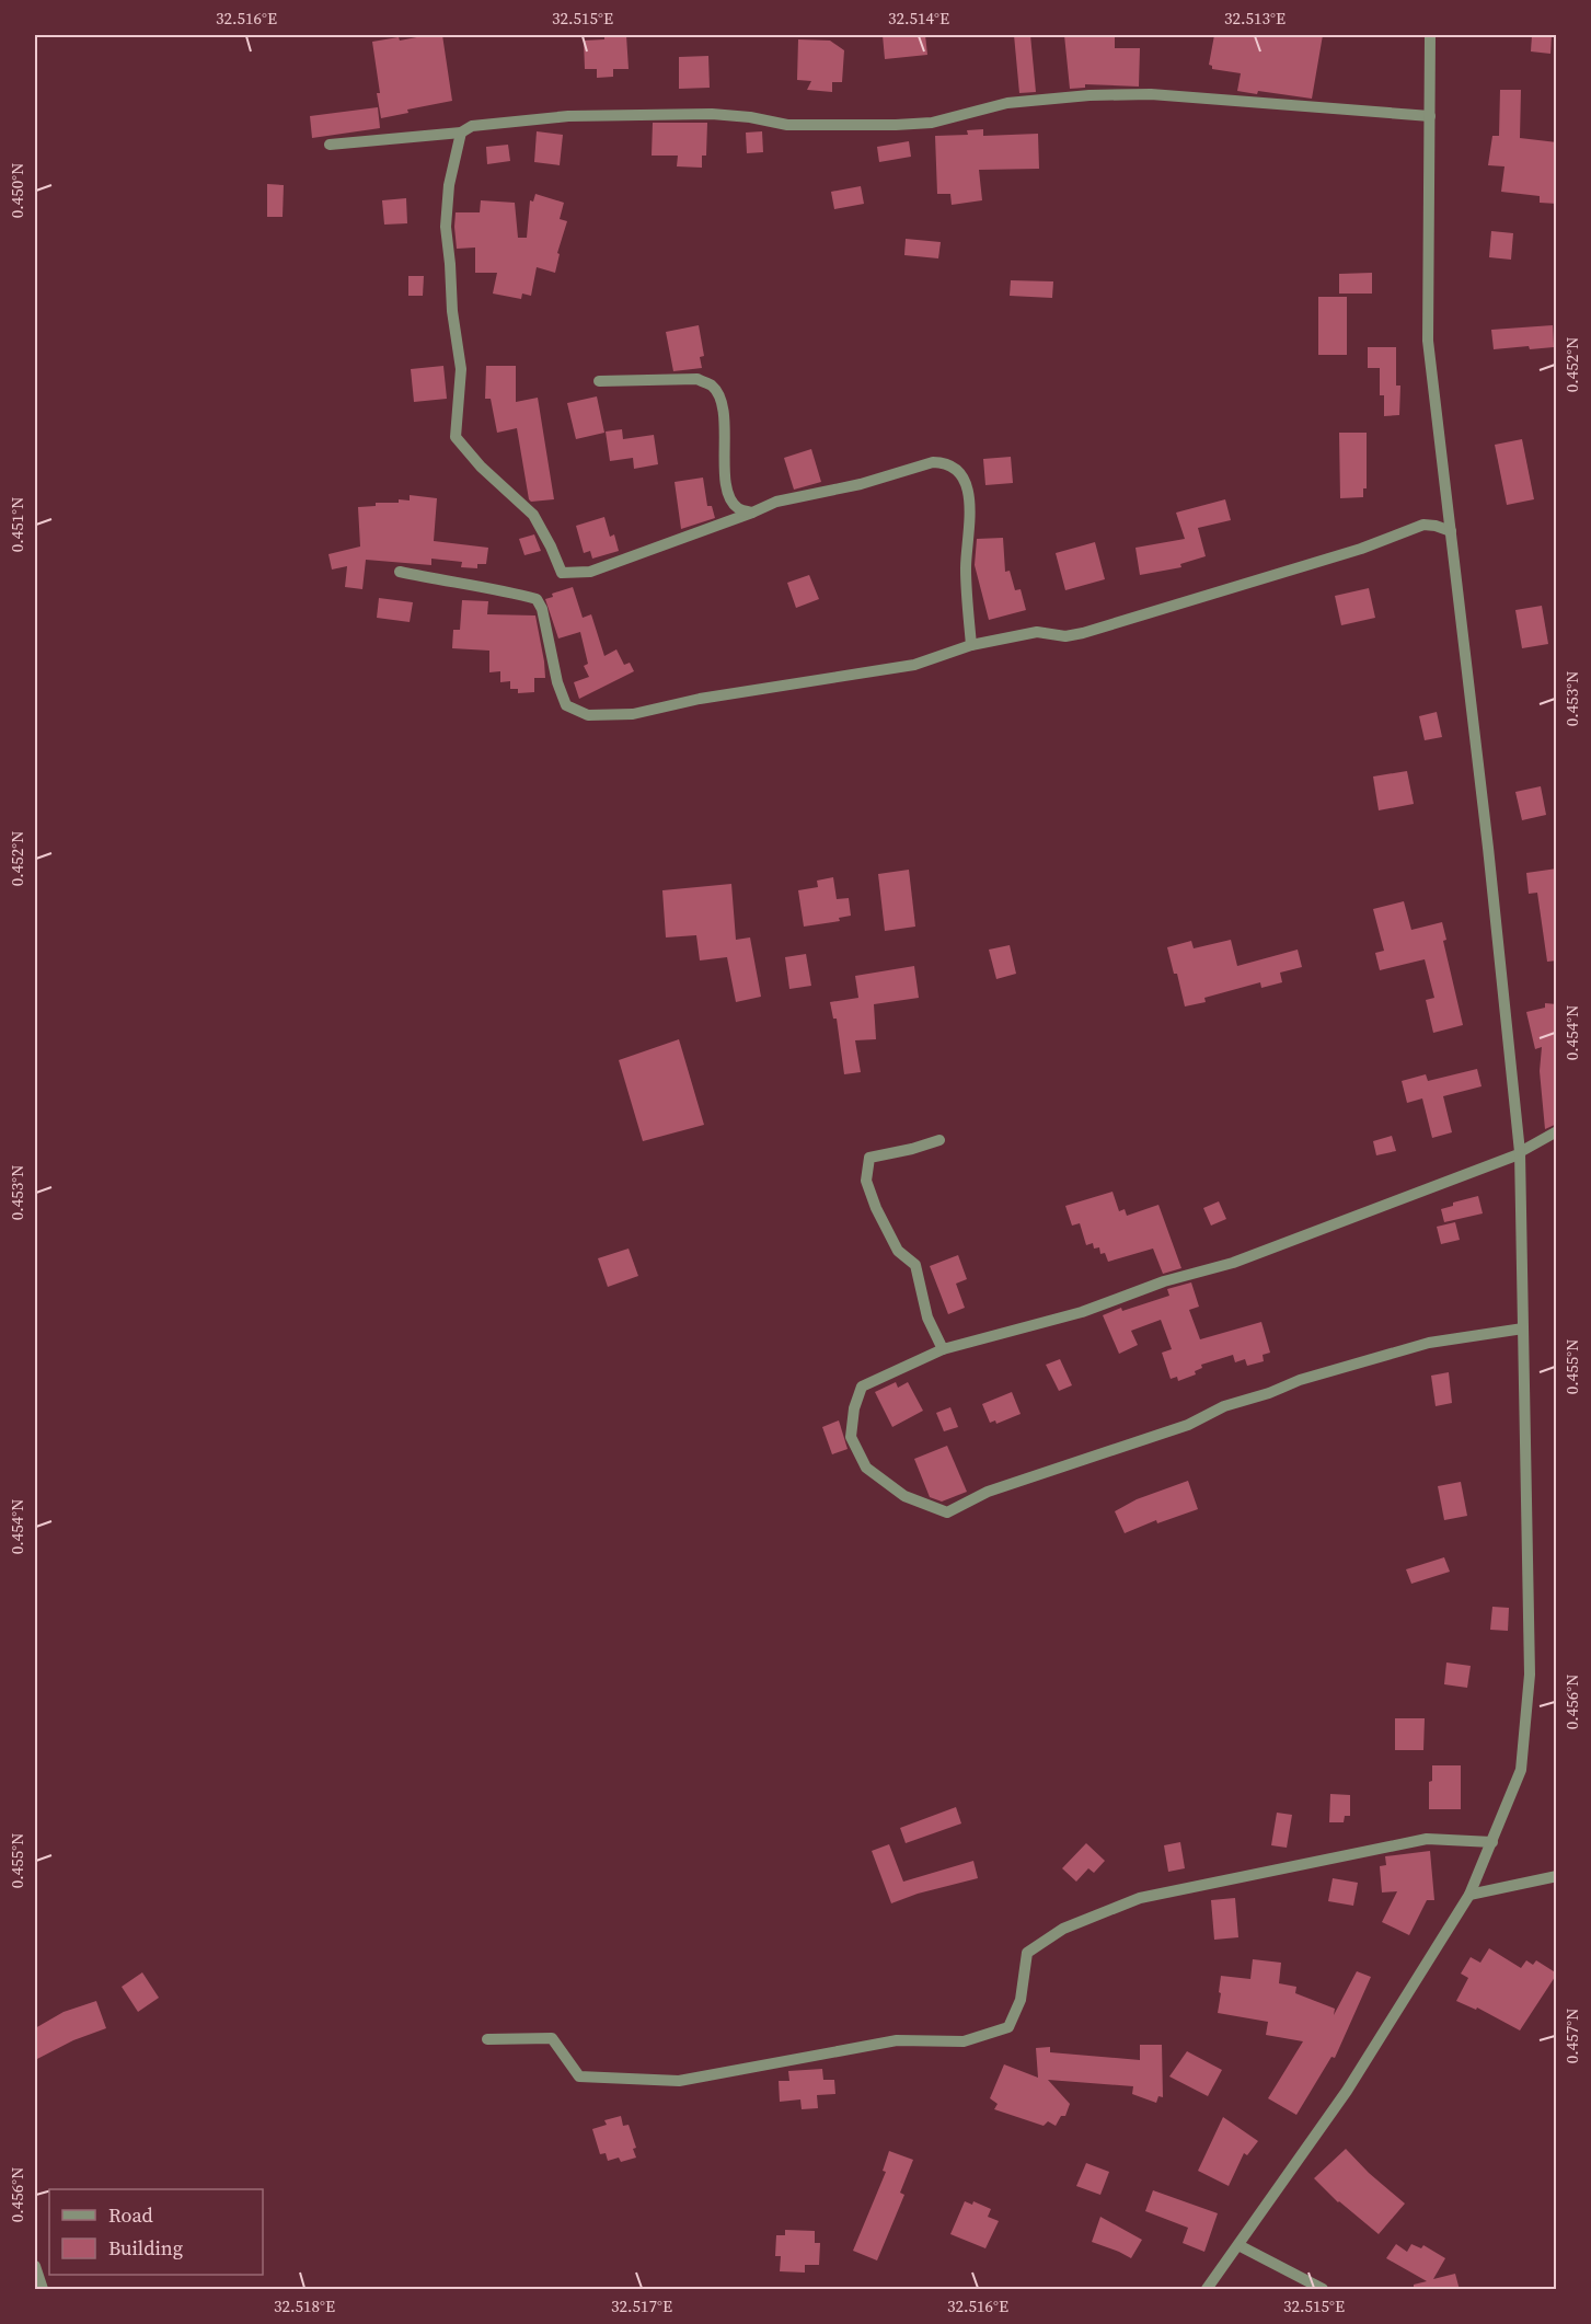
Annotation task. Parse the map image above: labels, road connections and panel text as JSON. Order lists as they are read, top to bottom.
{
  "legend": ["Road", "Building"],
  "coordinates": [
    "32.516°E",
    "32.515°E",
    "32.514°E",
    "32.513°E",
    "0.450°N",
    "0.452°N",
    "0.451°N",
    "0.453°N",
    "0.454°N",
    "0.455°N",
    "0.456°N",
    "0.457°N",
    "32.518°E",
    "32.517°E"
  ]
}
